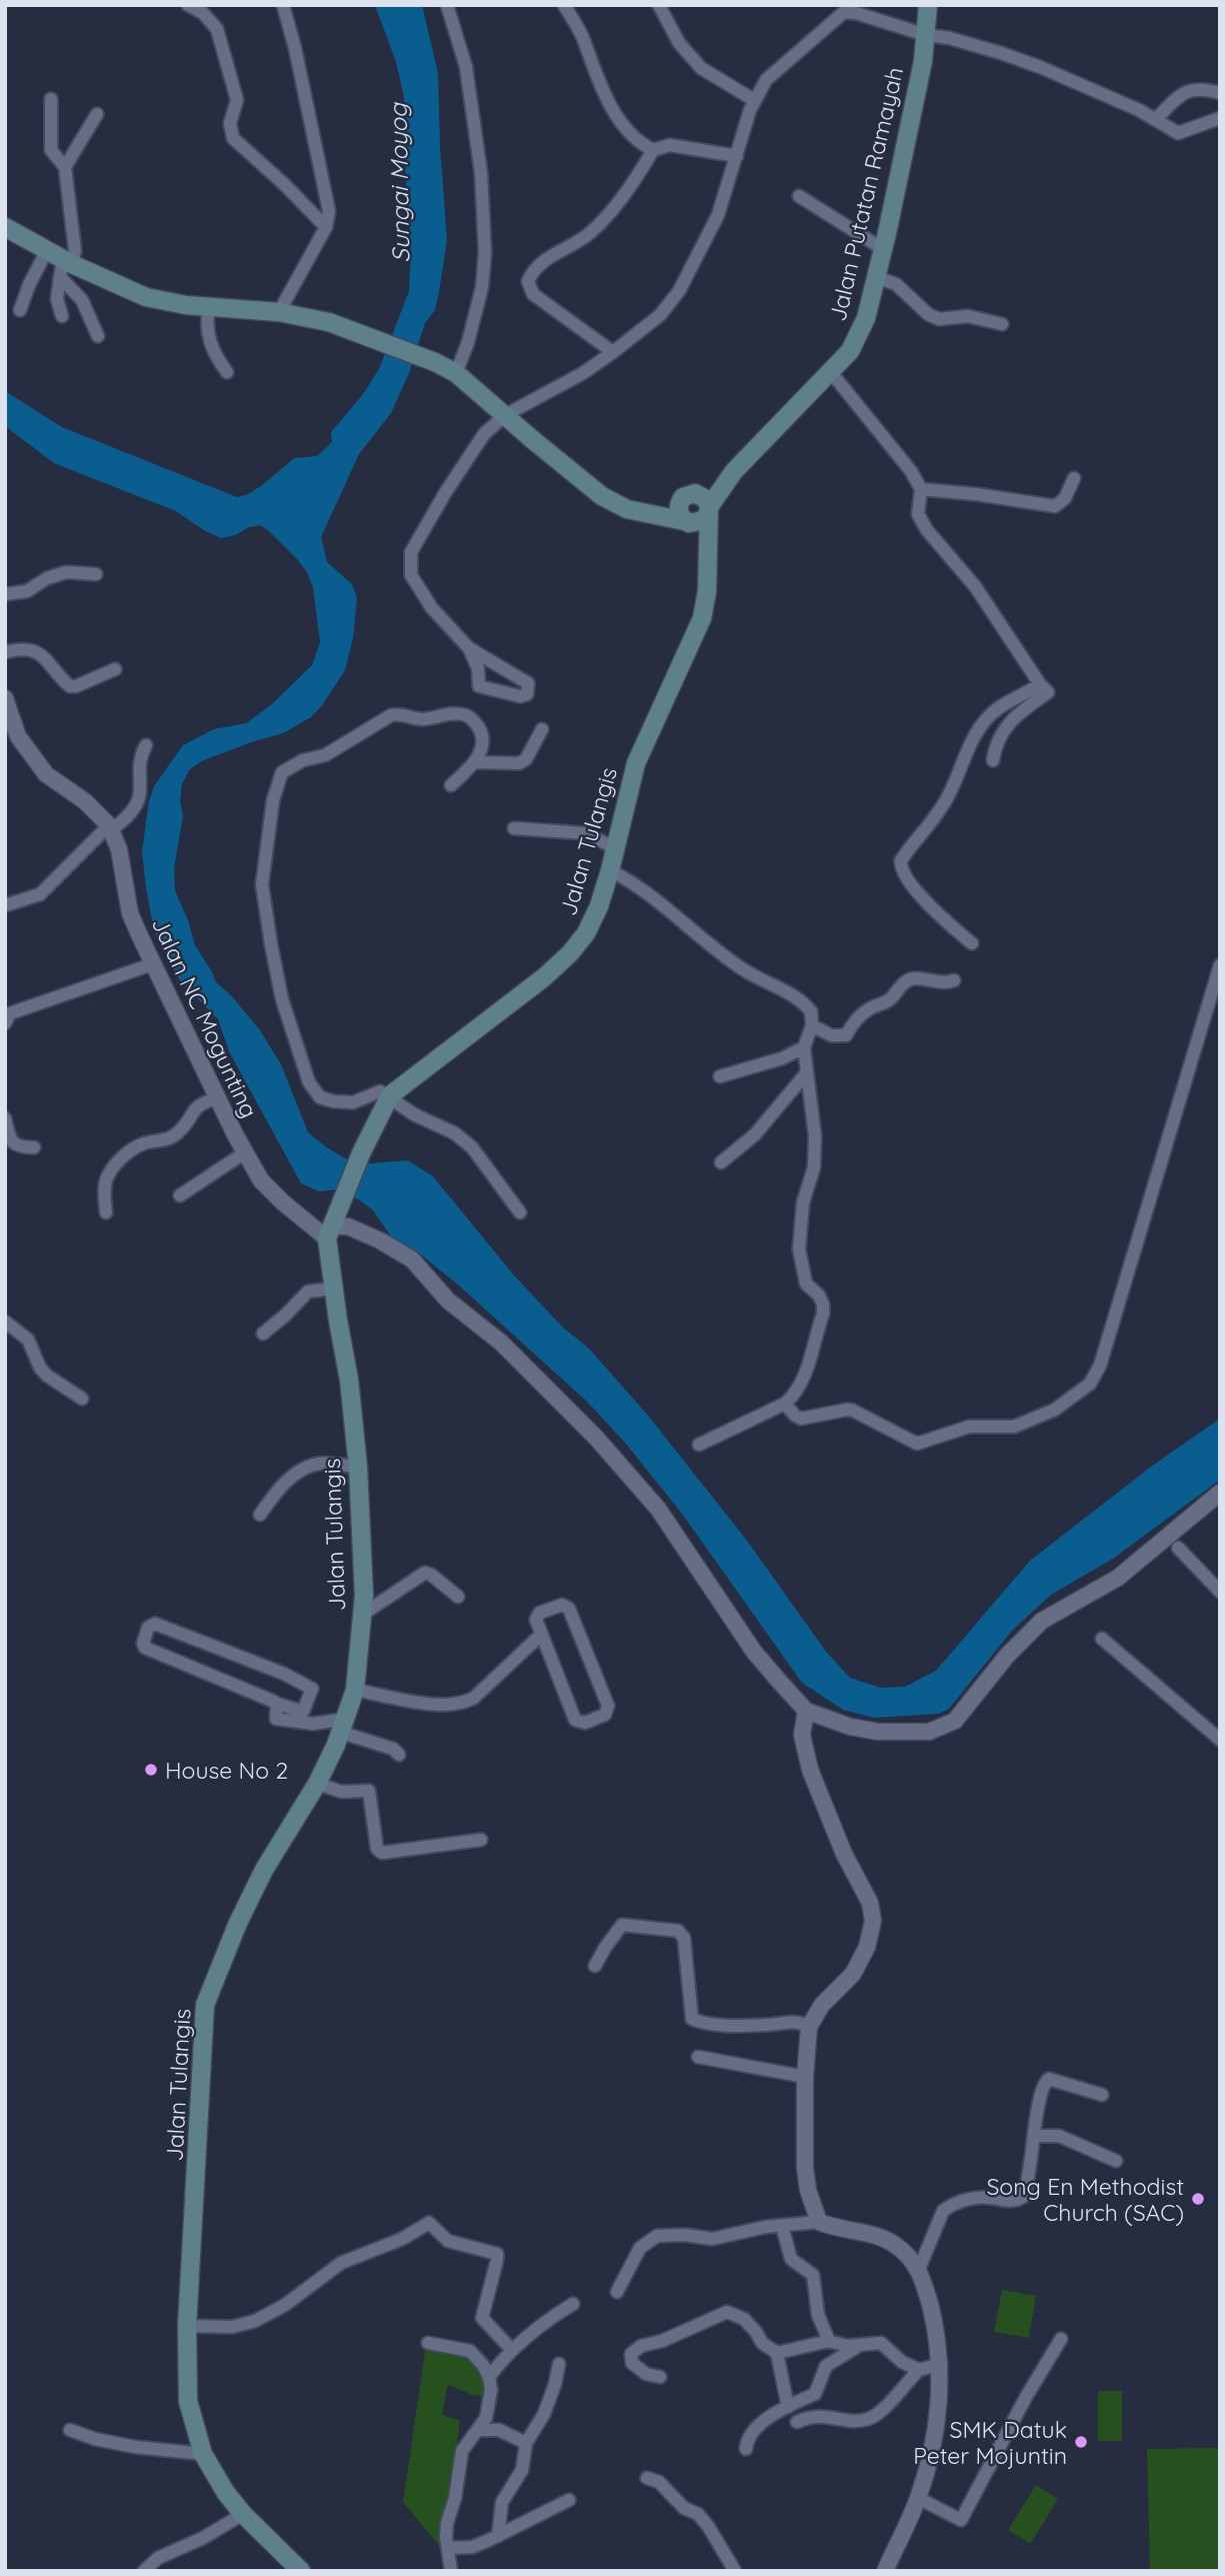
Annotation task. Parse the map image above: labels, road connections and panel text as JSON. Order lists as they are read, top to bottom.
{
  "streets": {
    "main road": ["Jalan Putatan Ramayah", "Jalan Tulangis"],
    "street": ["Jalan NC Mogunting"]
  },
  "crossings": [
    ["Jalan Putatan Ramayah", "Jalan Tulangis"],
    ["Jalan Tulangis", "Jalan NC Mogunting"]
  ],
  "water": ["Sungai Moyog"],
  "places": ["House No 2", "Song En Methodist Church (SAC)", "SMK Datuk Peter Mojuntin"]
}
